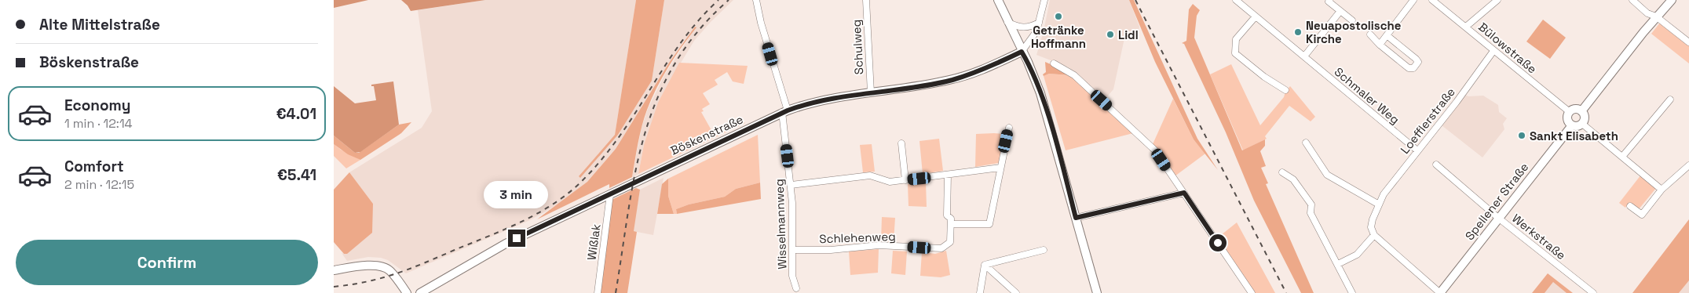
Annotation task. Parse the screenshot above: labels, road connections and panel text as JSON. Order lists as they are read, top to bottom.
{
  "streets": {
    "main road": ["Böskenstraße", "Spellener Straße"],
    "street": [
      "Schulweg",
      "Bülowstraße",
      "Schmaler Weg",
      "Loefflerstraße",
      "Wisselmannweg",
      "Werkstraße",
      "Schlehenweg",
      "Wißlak"
    ]
  },
  "crossings": [
    ["Schulweg", "Böskenstraße"],
    ["Bülowstraße", "Loefflerstraße"],
    ["Bülowstraße", "Spellener Straße"],
    ["Schmaler Weg", "Loefflerstraße"],
    ["Böskenstraße", "Wisselmannweg"],
    ["Böskenstraße", "Wißlak"],
    ["Spellener Straße", "Werkstraße"],
    ["Wisselmannweg", "Schlehenweg"]
  ],
  "places": [
    "Getränke Hoffmann",
    "Neuapostolische Kirche",
    "Lidl",
    "Sankt Elisabeth"
  ],
  "page": {
    "banner": ["Alte Mittelstraße", "Böskenstraße"],
    "list": [
      {
        "name": "Economy",
        "note": "1 min · 12:14",
        "value": "€4.01"
      },
      {
        "name": "Comfort",
        "note": "2 min · 12:15",
        "value": "€5.41"
      }
    ],
    "bubble": "3 min",
    "buttons": "Confirm"
  }
}
